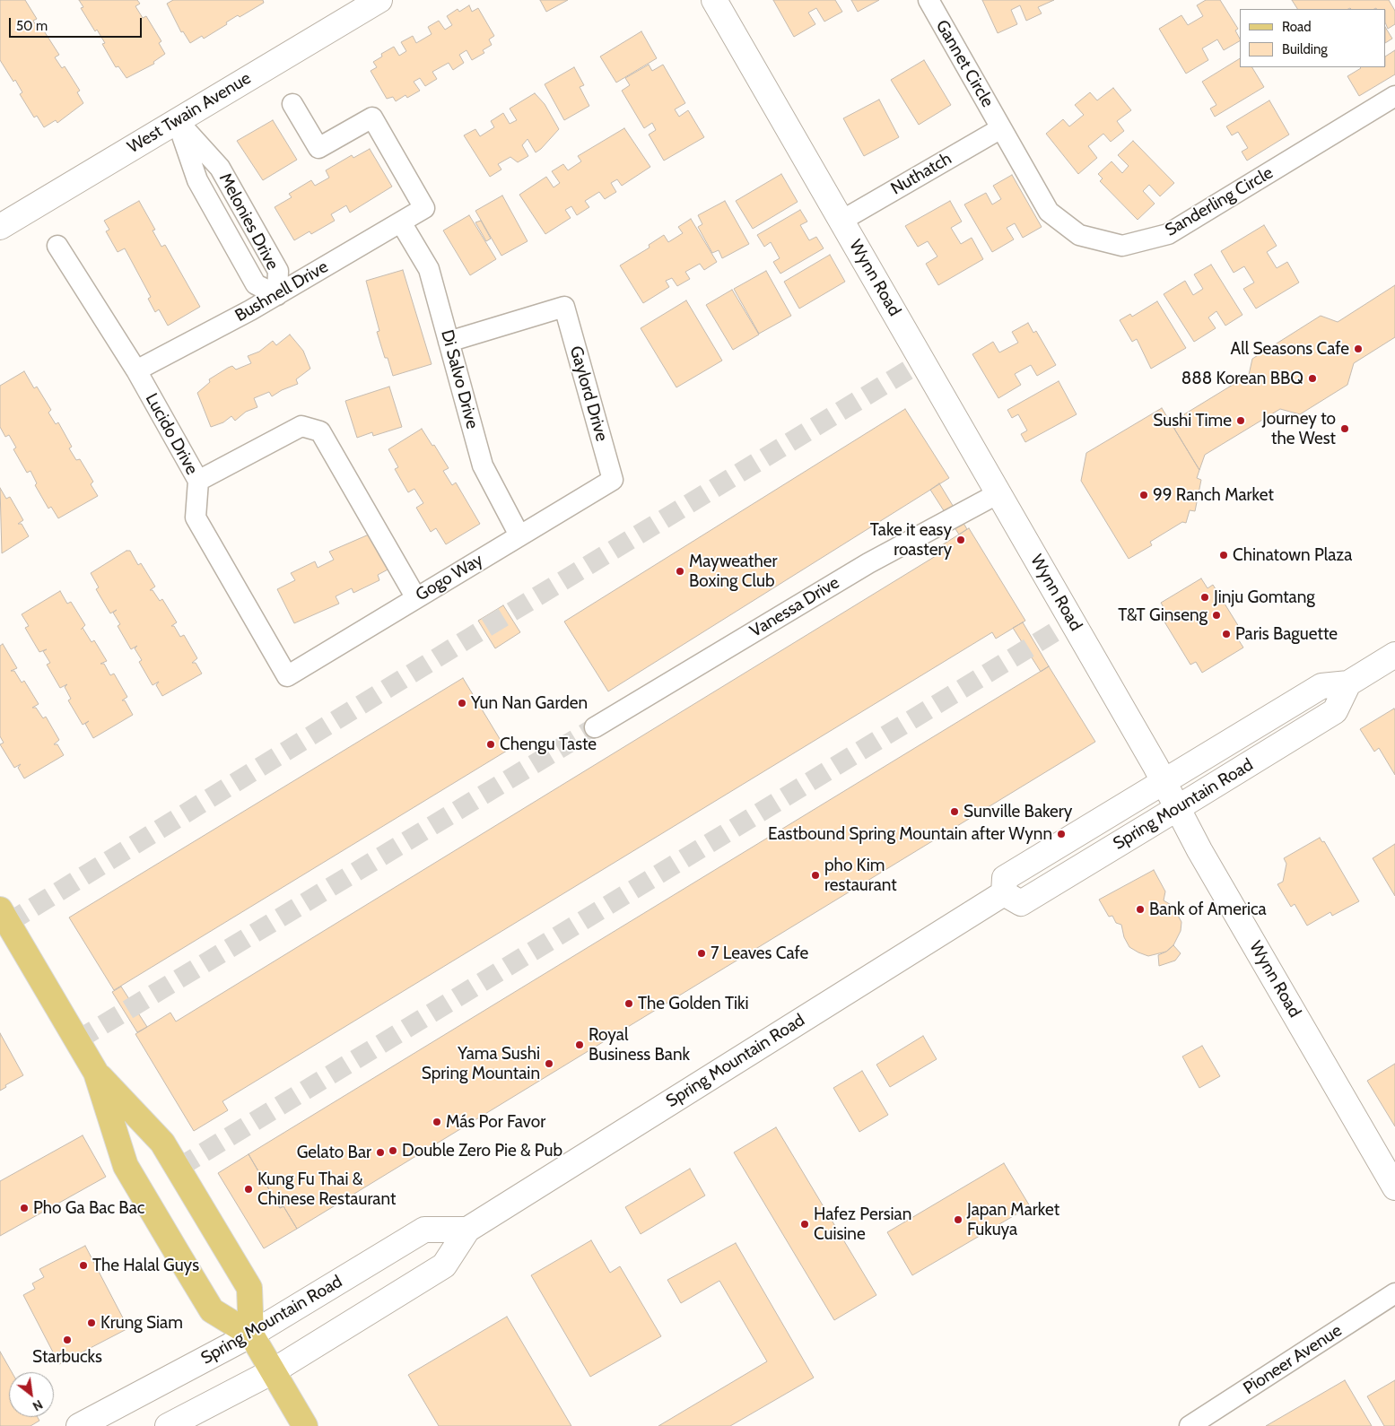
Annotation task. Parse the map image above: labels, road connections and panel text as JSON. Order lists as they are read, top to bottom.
{
  "streets": {
    "main road": ["West Twain Avenue", "Wynn Road", "Spring Mountain Road"],
    "street": [
      "Gannet Circle",
      "Nuthatch",
      "Sanderling Circle",
      "Melonies Drive",
      "Bushnell Drive",
      "Di Salvo Drive",
      "Gaylord Drive",
      "Lucido Drive",
      "Gogo Way",
      "Vanessa Drive",
      "Pioneer Avenue"
    ]
  },
  "crossings": [
    ["Gannet Circle", "Nuthatch"],
    ["Gannet Circle", "Sanderling Circle"],
    ["West Twain Avenue", "Melonies Drive"],
    ["Nuthatch", "Sanderling Circle"],
    ["Nuthatch", "Wynn Road"],
    ["Melonies Drive", "Bushnell Drive"],
    ["Wynn Road", "Vanessa Drive"],
    ["Wynn Road", "Spring Mountain Road"],
    ["Bushnell Drive", "Di Salvo Drive"],
    ["Bushnell Drive", "Lucido Drive"],
    ["Di Salvo Drive", "Gaylord Drive"],
    ["Di Salvo Drive", "Gogo Way"],
    ["Gaylord Drive", "Gogo Way"],
    ["Lucido Drive", "Gogo Way"]
  ],
  "places": [
    "All Seasons Cafe",
    "888 Korean BBQ",
    "Sushi Time",
    "Journey to the West",
    "99 Ranch Market",
    "Take it easy roastery",
    "Chinatown Plaza",
    "Mayweather Boxing Club",
    "Jinju Gomtang",
    "T&T Ginseng",
    "Paris Baguette",
    "Yun Nan Garden",
    "Chengu Taste",
    "Sunville Bakery",
    "Eastbound Spring Mountain after Wynn",
    "pho Kim restaurant",
    "Bank of America",
    "7 Leaves Cafe",
    "The Golden Tiki",
    "Royal Business Bank",
    "Yama Sushi Spring Mountain",
    "Más Por Favor",
    "Double Zero Pie & Pub",
    "Gelato Bar",
    "Kung Fu Thai & Chinese Restaurant",
    "Pho Ga Bac Bac",
    "Japan Market Fukuya",
    "Hafez Persian Cuisine",
    "The Halal Guys",
    "Krung Siam",
    "Starbucks"
  ],
  "legend": ["Road", "Building"],
  "scale_bar": "50 m",
  "north": "bottom right"
}
